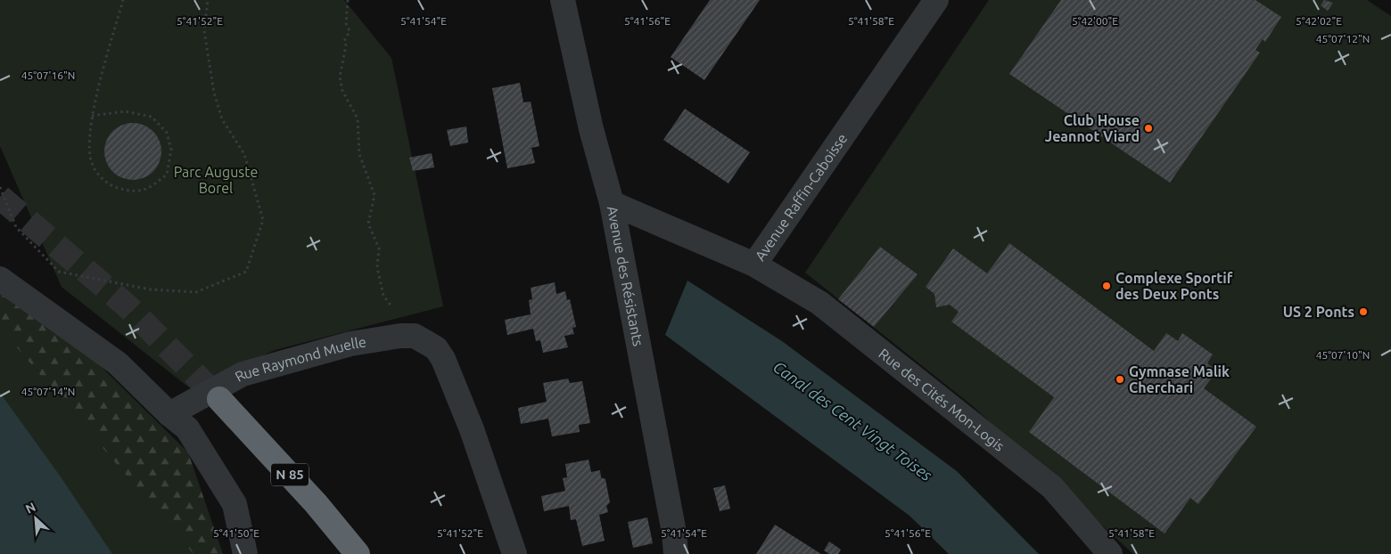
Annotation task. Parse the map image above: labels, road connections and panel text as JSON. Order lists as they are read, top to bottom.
{
  "streets": {
    "highway": ["N 85"],
    "street": [
      "Avenue Raffin-Caboisse",
      "Avenue des Résistants",
      "Rue Raymond Muelle",
      "Rue des Cités Mon-Logis"
    ]
  },
  "crossings": [
    ["Avenue Raffin-Caboisse", "Avenue des Résistants"],
    ["Avenue Raffin-Caboisse", "Rue des Cités Mon-Logis"]
  ],
  "water": ["Canal des Cent Vingt Toises"],
  "parks": ["Parc Auguste Borel"],
  "places": [
    "Club House Jeannot Viard",
    "Complexe Sportif des Deux Ponts",
    "US 2 Ponts",
    "Gymnase Malik Cherchari"
  ],
  "north": "top left",
  "coordinates": [
    "5°41'52\"E",
    "5°41'54\"E",
    "5°41'56\"E",
    "5°41'58\"E",
    "5°42'00\"E",
    "5°42'02\"E",
    "45°07'12\"N",
    "45°07'16\"N",
    "45°07'10\"N",
    "45°07'14\"N",
    "5°41'50\"E"
  ]
}
